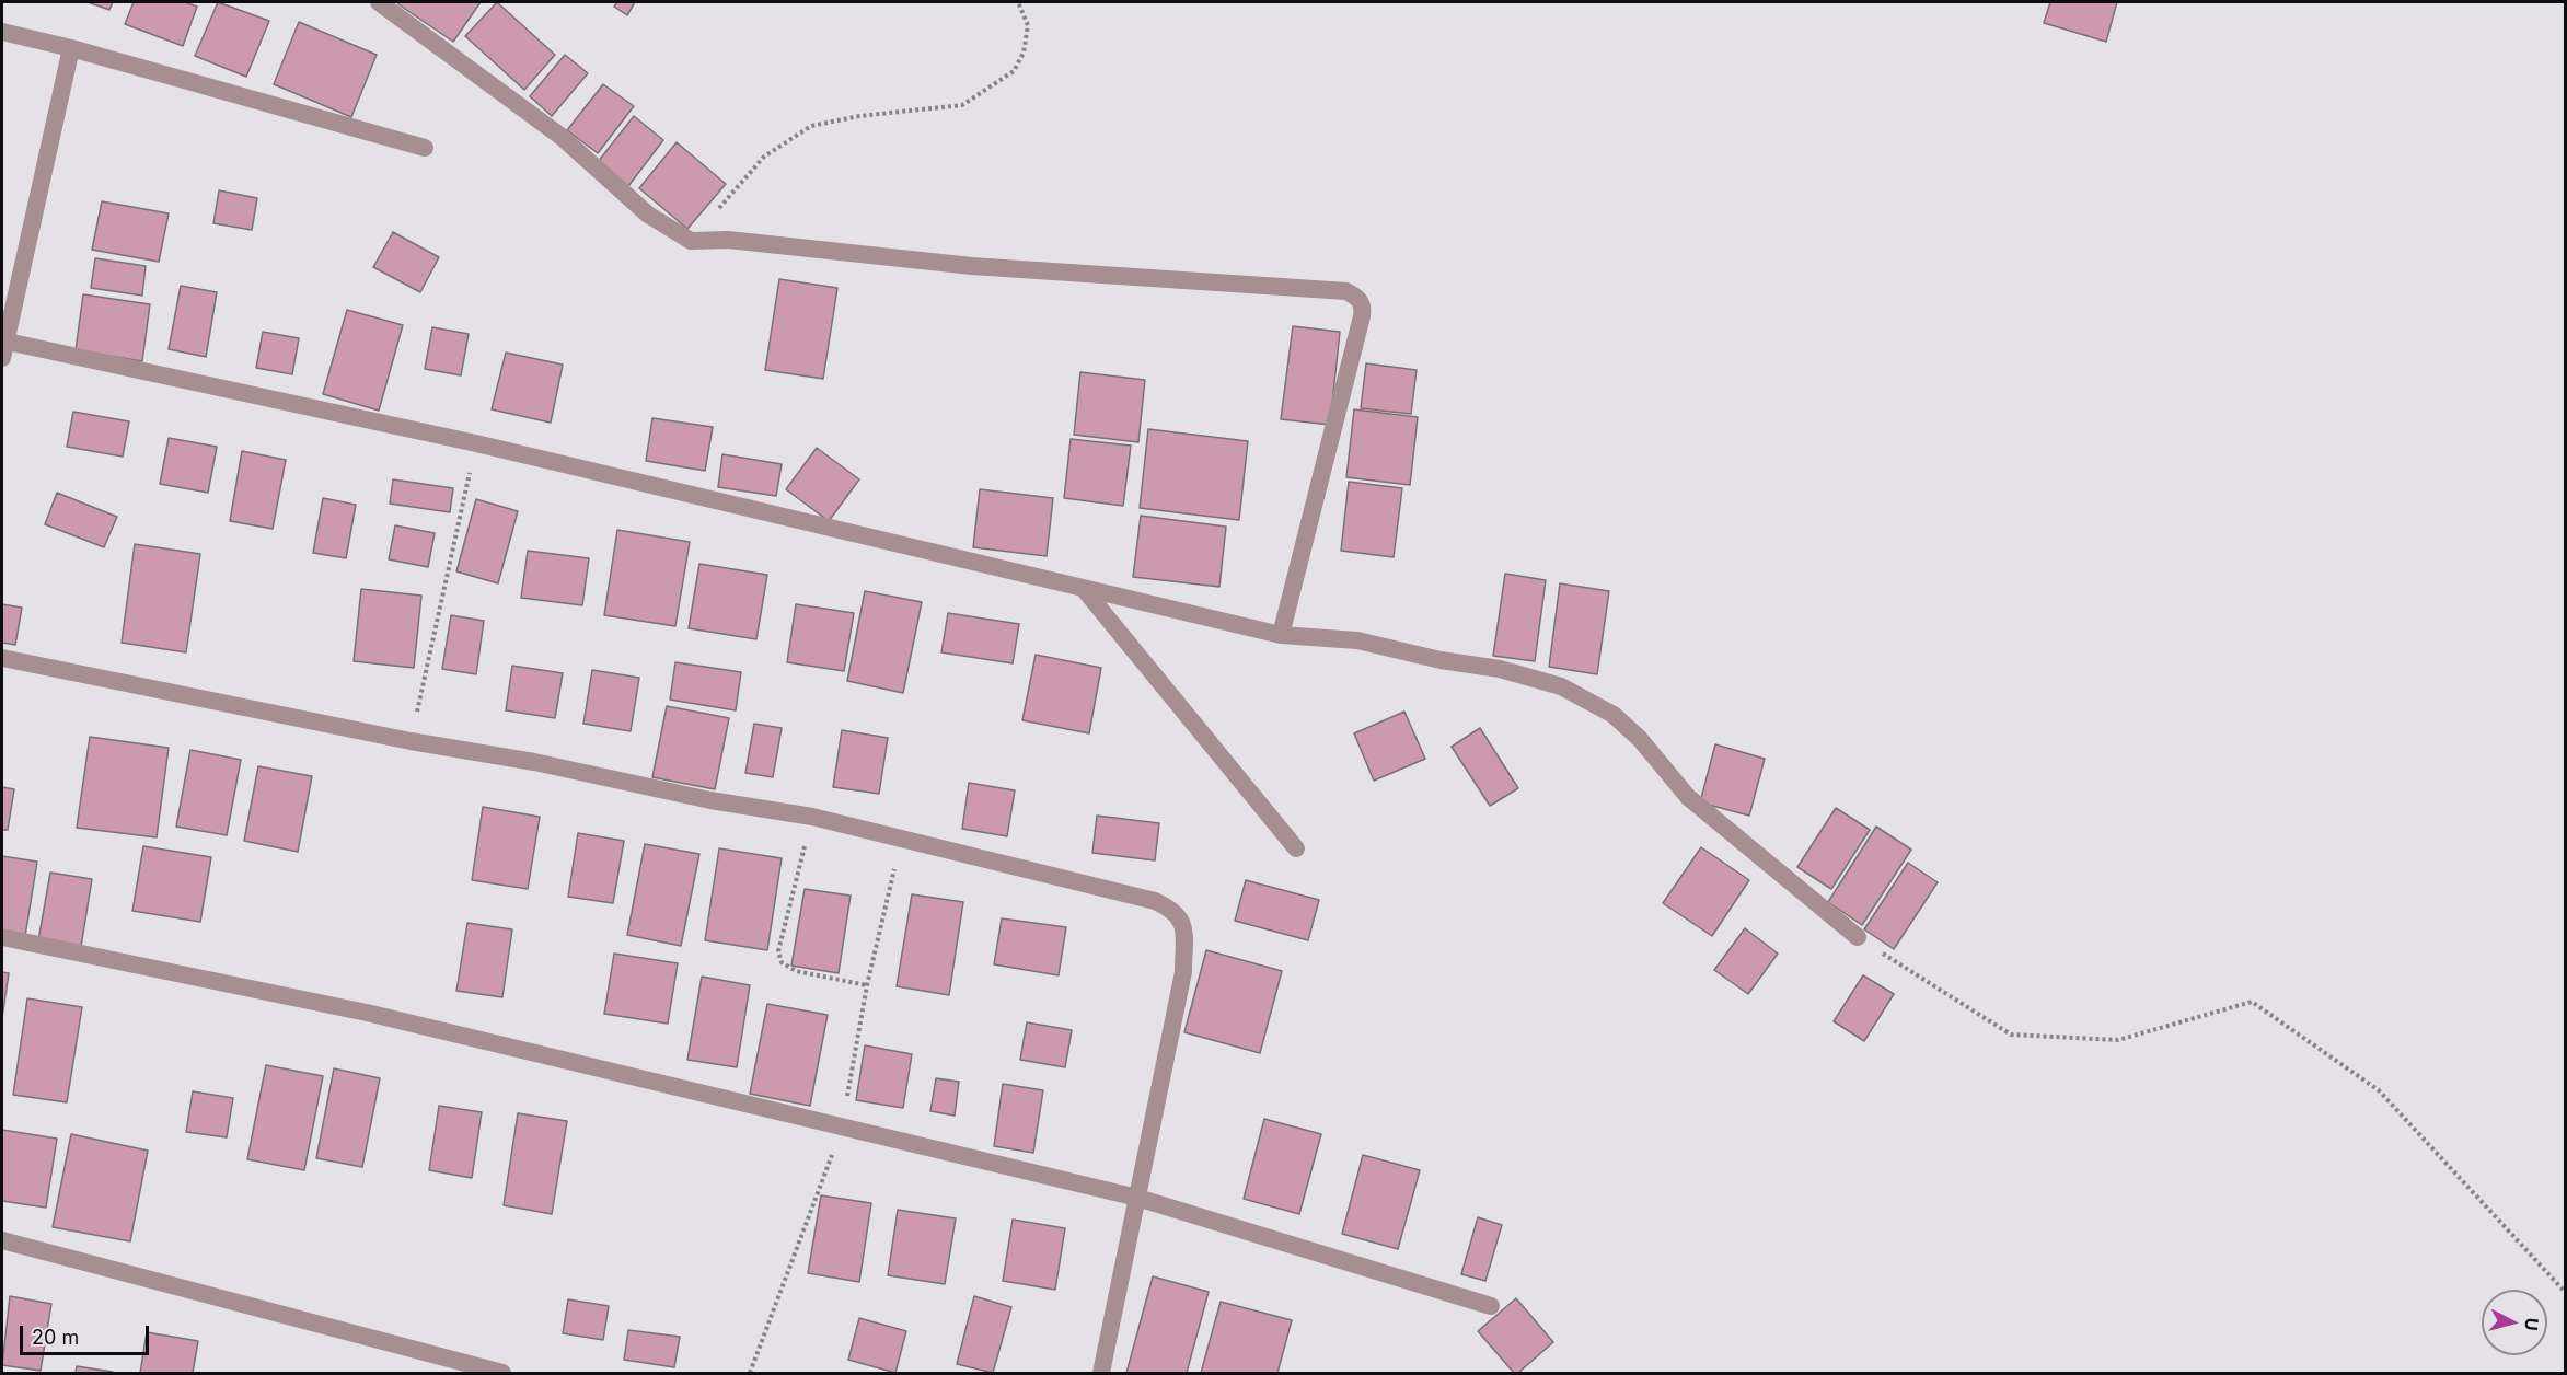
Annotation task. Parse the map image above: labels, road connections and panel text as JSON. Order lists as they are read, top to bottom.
{
  "scale_bar": "20 m",
  "north": "right"
}
